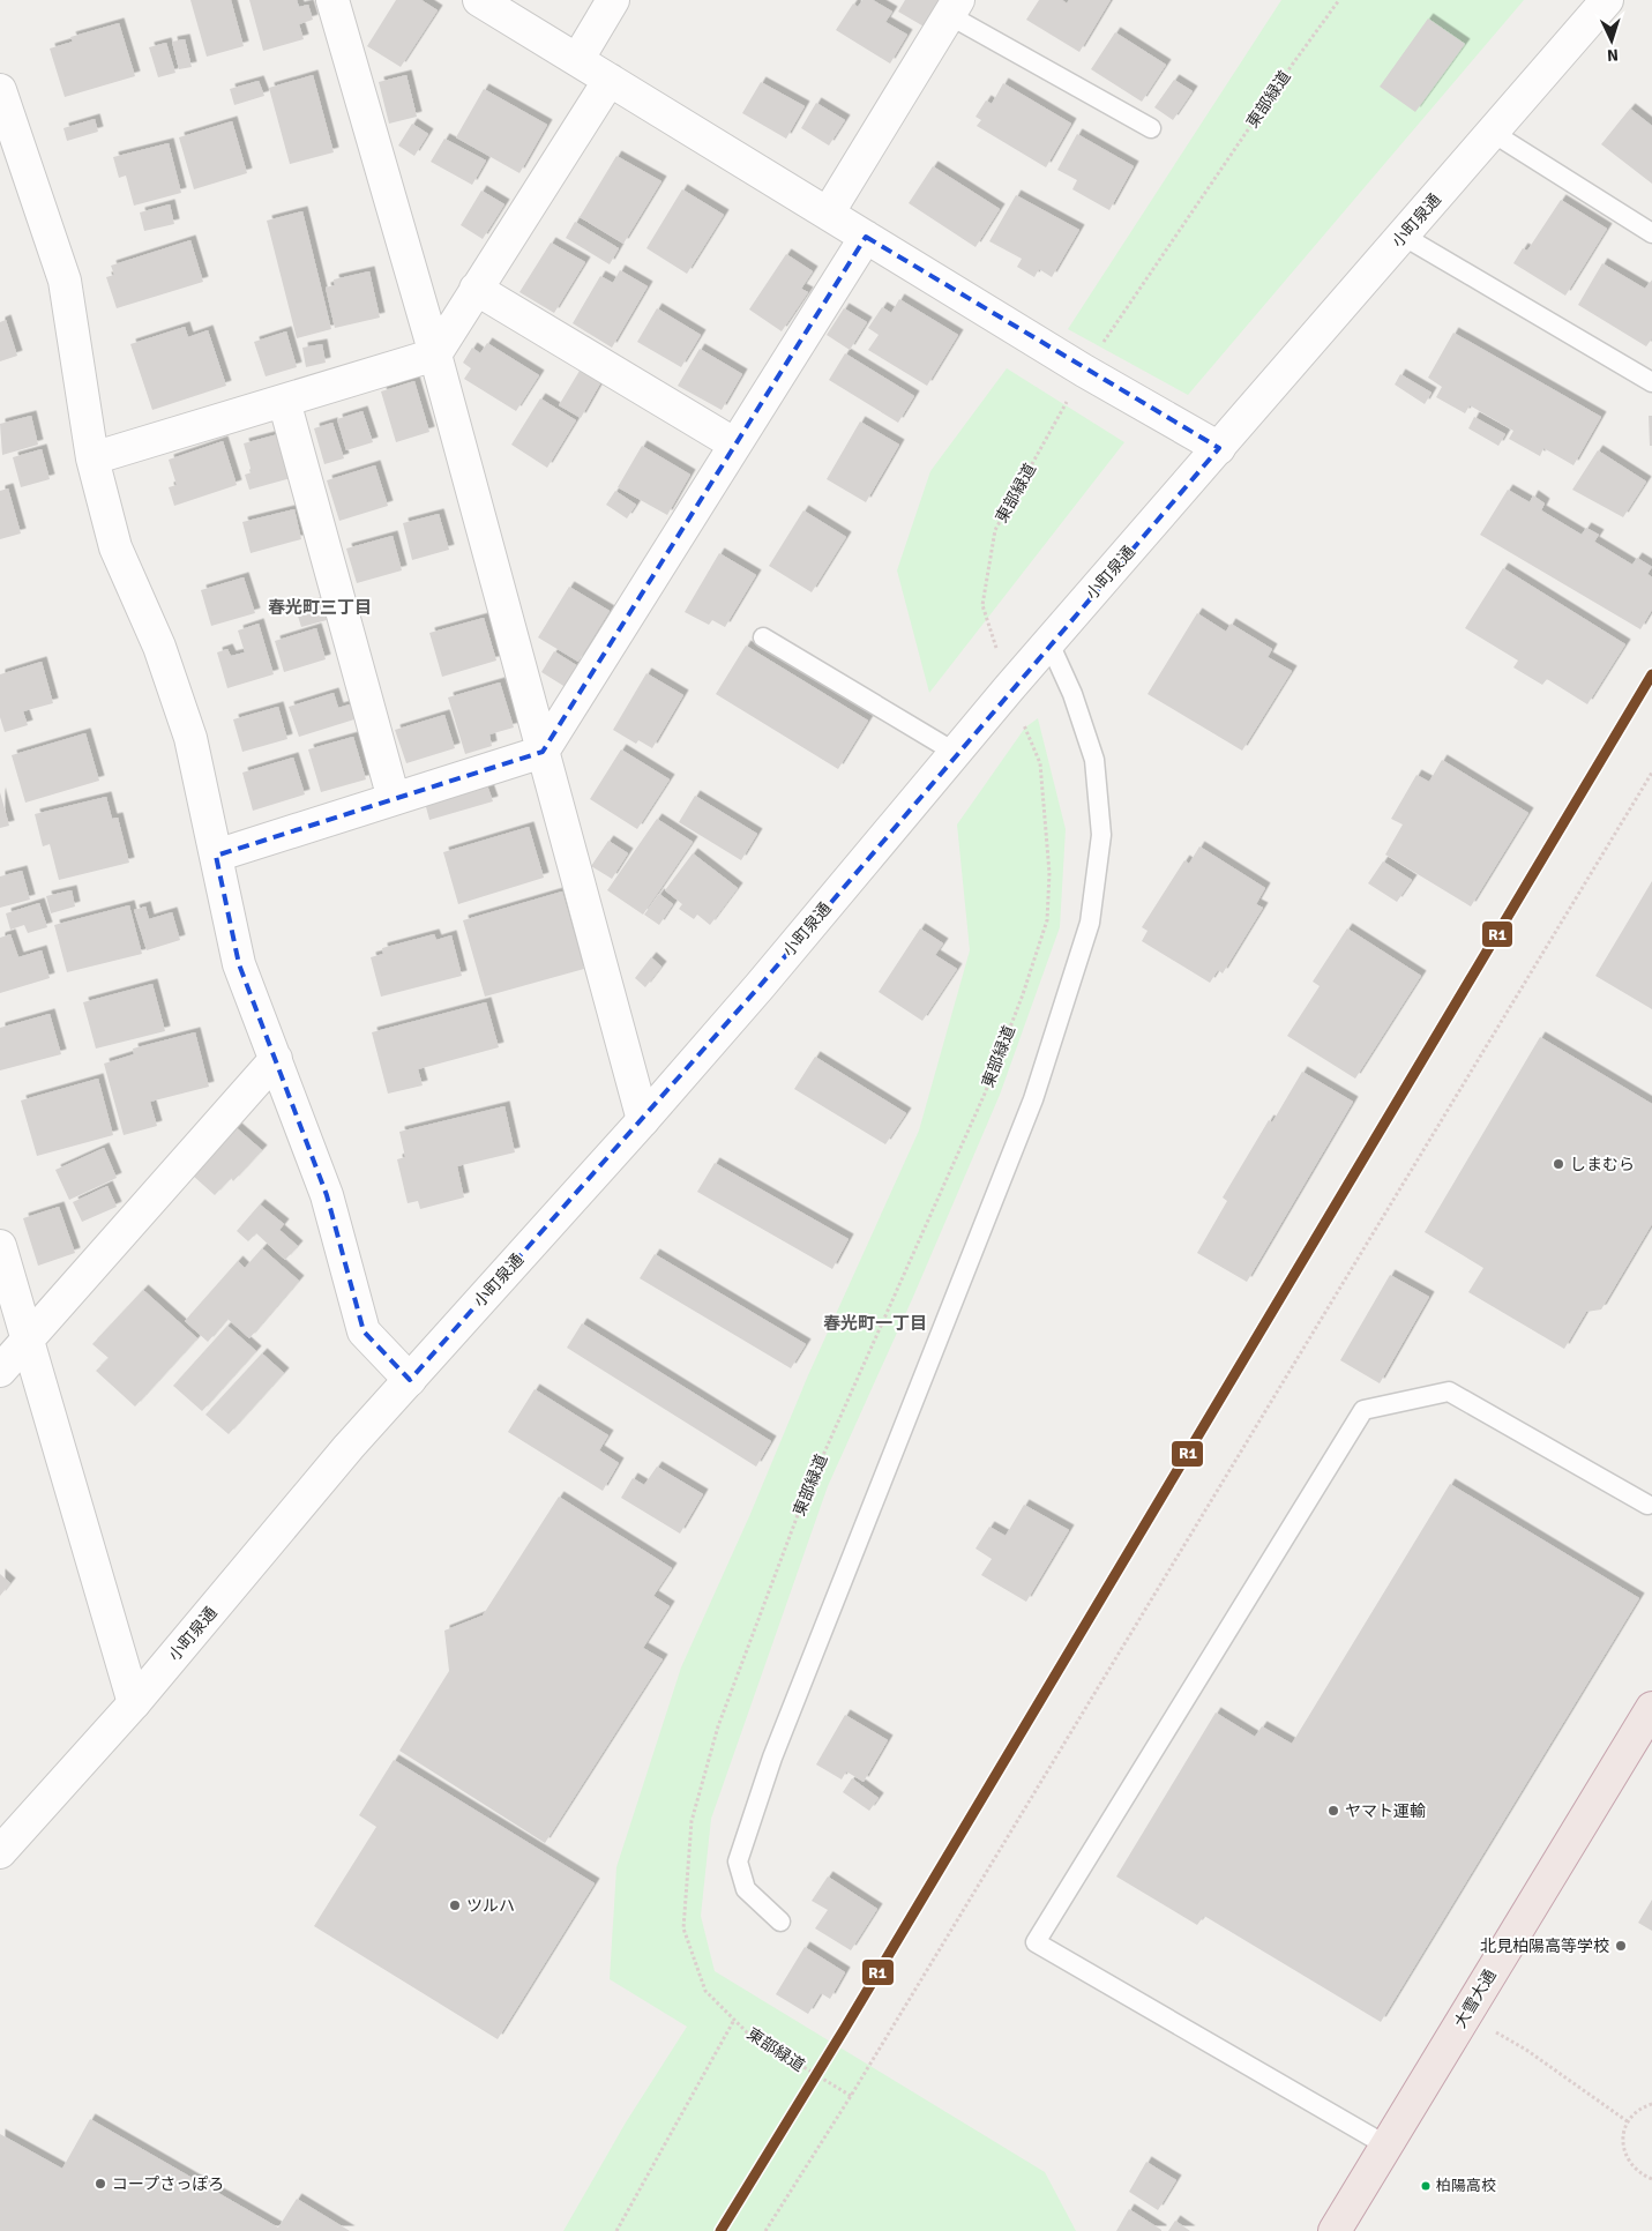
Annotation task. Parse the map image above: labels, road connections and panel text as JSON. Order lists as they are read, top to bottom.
{
  "streets": {
    "highway": ["大雪大通"],
    "street": ["小町泉通"],
    "path": ["東部緑道"]
  },
  "crossings": [
    ["東部緑道", "小町泉通"]
  ],
  "districts": ["春光町三丁目", "春光町一丁目"],
  "places": [
    "しまむら",
    "ヤマト運輸",
    "ツルハ",
    "北見柏陽高等学校",
    "コープさっぽろ",
    "柏陽高校"
  ],
  "lines": ["transit line R1"],
  "north": "bottom"
}
